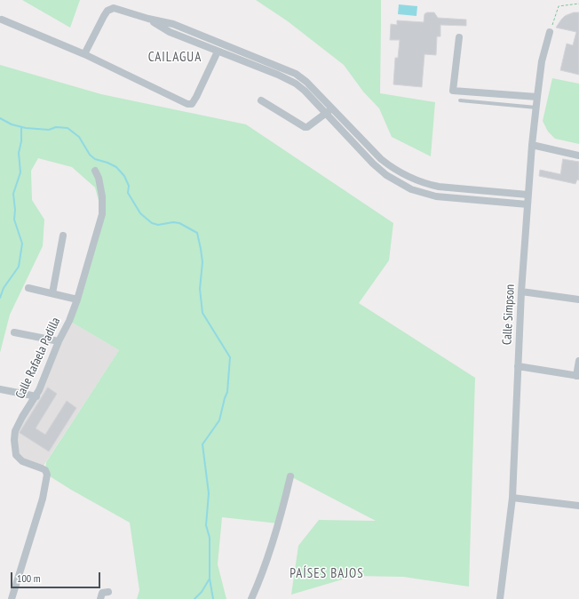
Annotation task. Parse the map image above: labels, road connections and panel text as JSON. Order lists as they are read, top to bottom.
{
  "streets": {
    "street": ["Calle Simpson", "Calle Rafaela Padilla"]
  },
  "districts": ["CAILAGUA", "PAÍSES BAJOS"],
  "scale_bar": "100 m"
}
